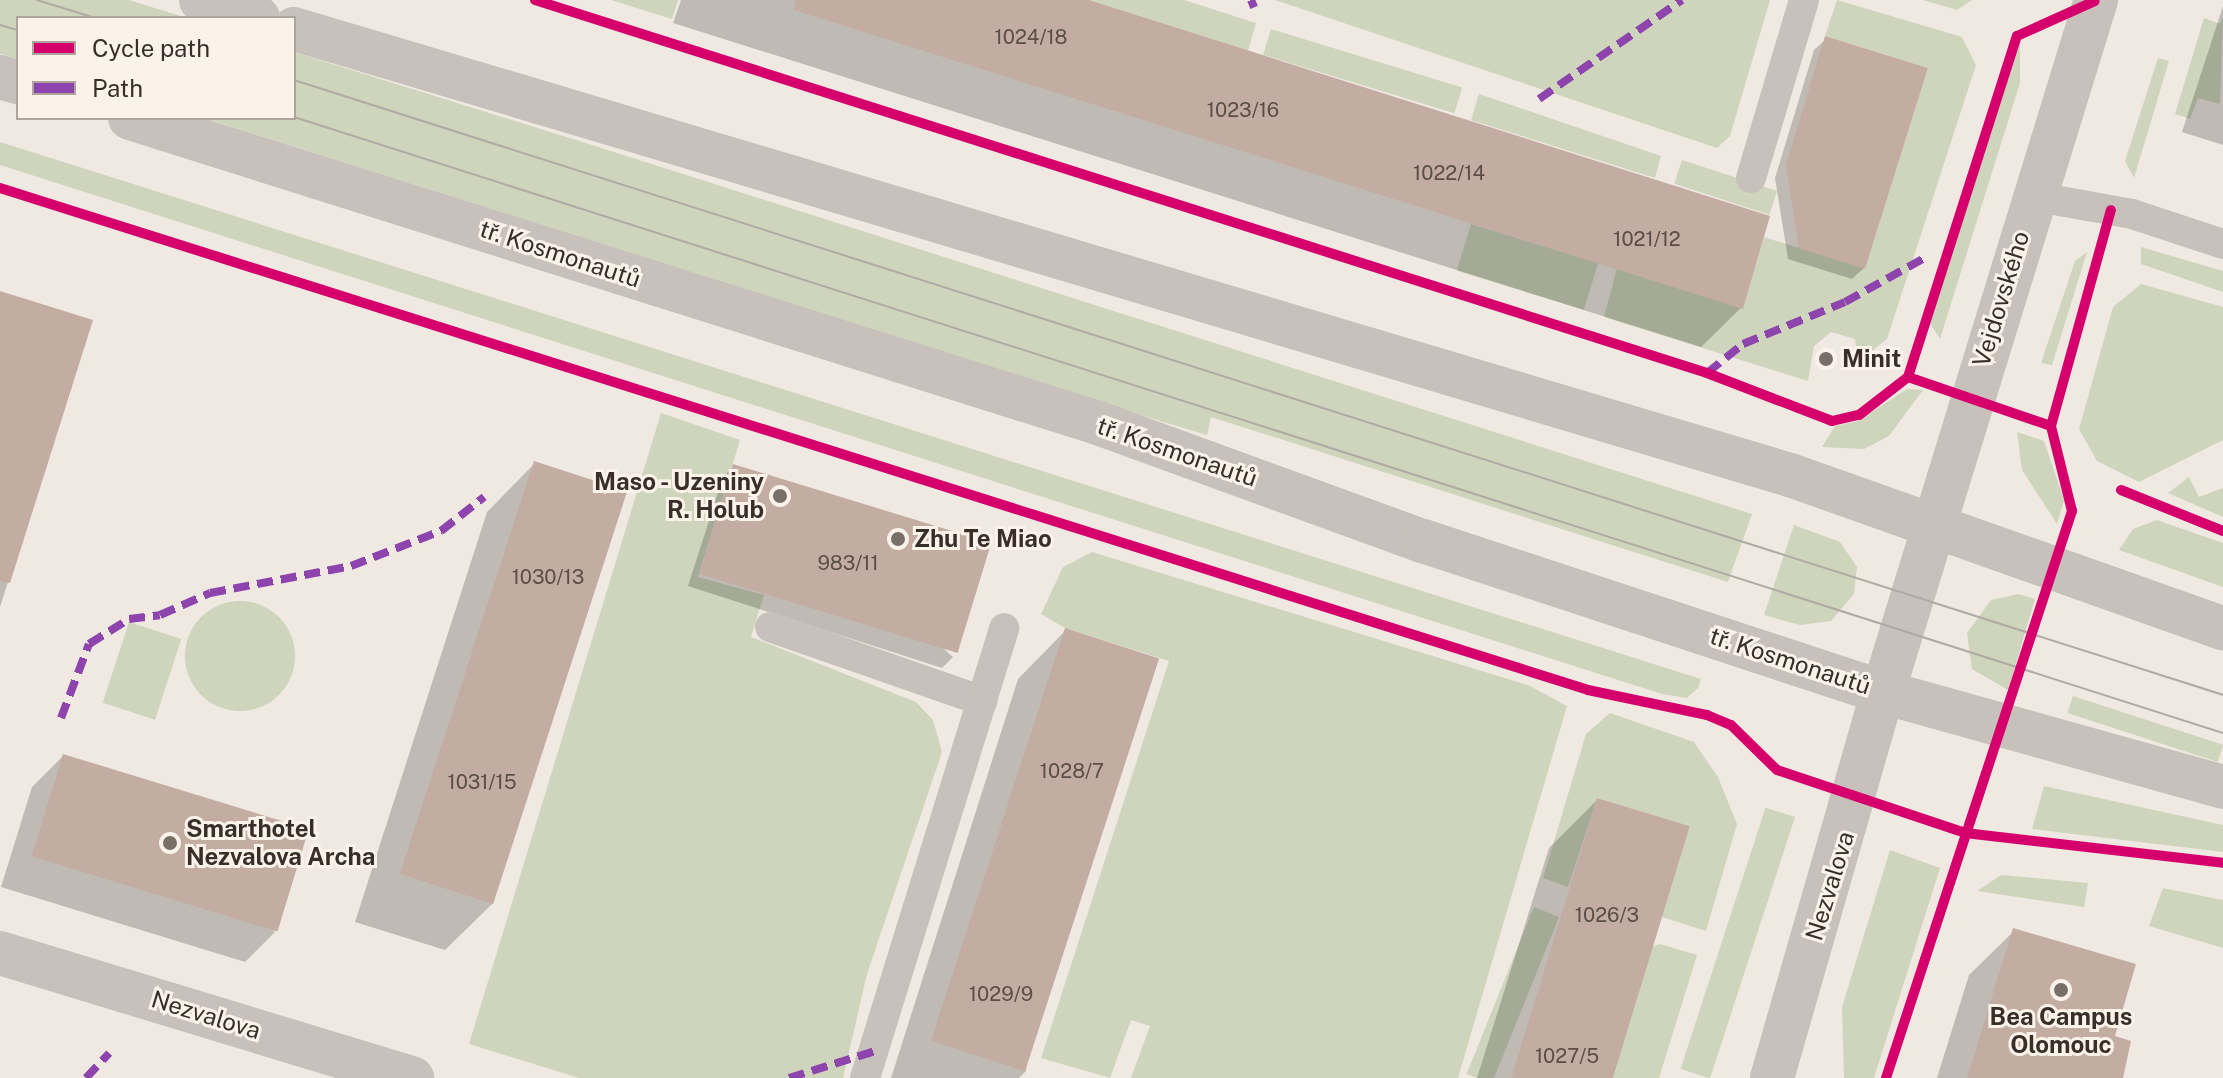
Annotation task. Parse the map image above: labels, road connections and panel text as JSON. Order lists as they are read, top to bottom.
{
  "streets": {
    "street": ["tř. Kosmonautů", "Vejdovského", "Nezvalova"]
  },
  "crossings": [
    ["tř. Kosmonautů", "Vejdovského"],
    ["tř. Kosmonautů", "Nezvalova"],
    ["Vejdovského", "Nezvalova"]
  ],
  "places": [
    "Minit",
    "Maso - Uzeniny R. Holub",
    "Zhu Te Miao",
    "Smarthotel Nezvalova Archa",
    "Bea Campus Olomouc"
  ],
  "house_numbers": [
    "1024/18",
    "1023/16",
    "1022/14",
    "1021/12",
    "983/11",
    "1030/13",
    "1028/7",
    "1031/15",
    "1026/3",
    "1029/9",
    "1027/5"
  ],
  "legend": ["Cycle path", "Path"]
}
